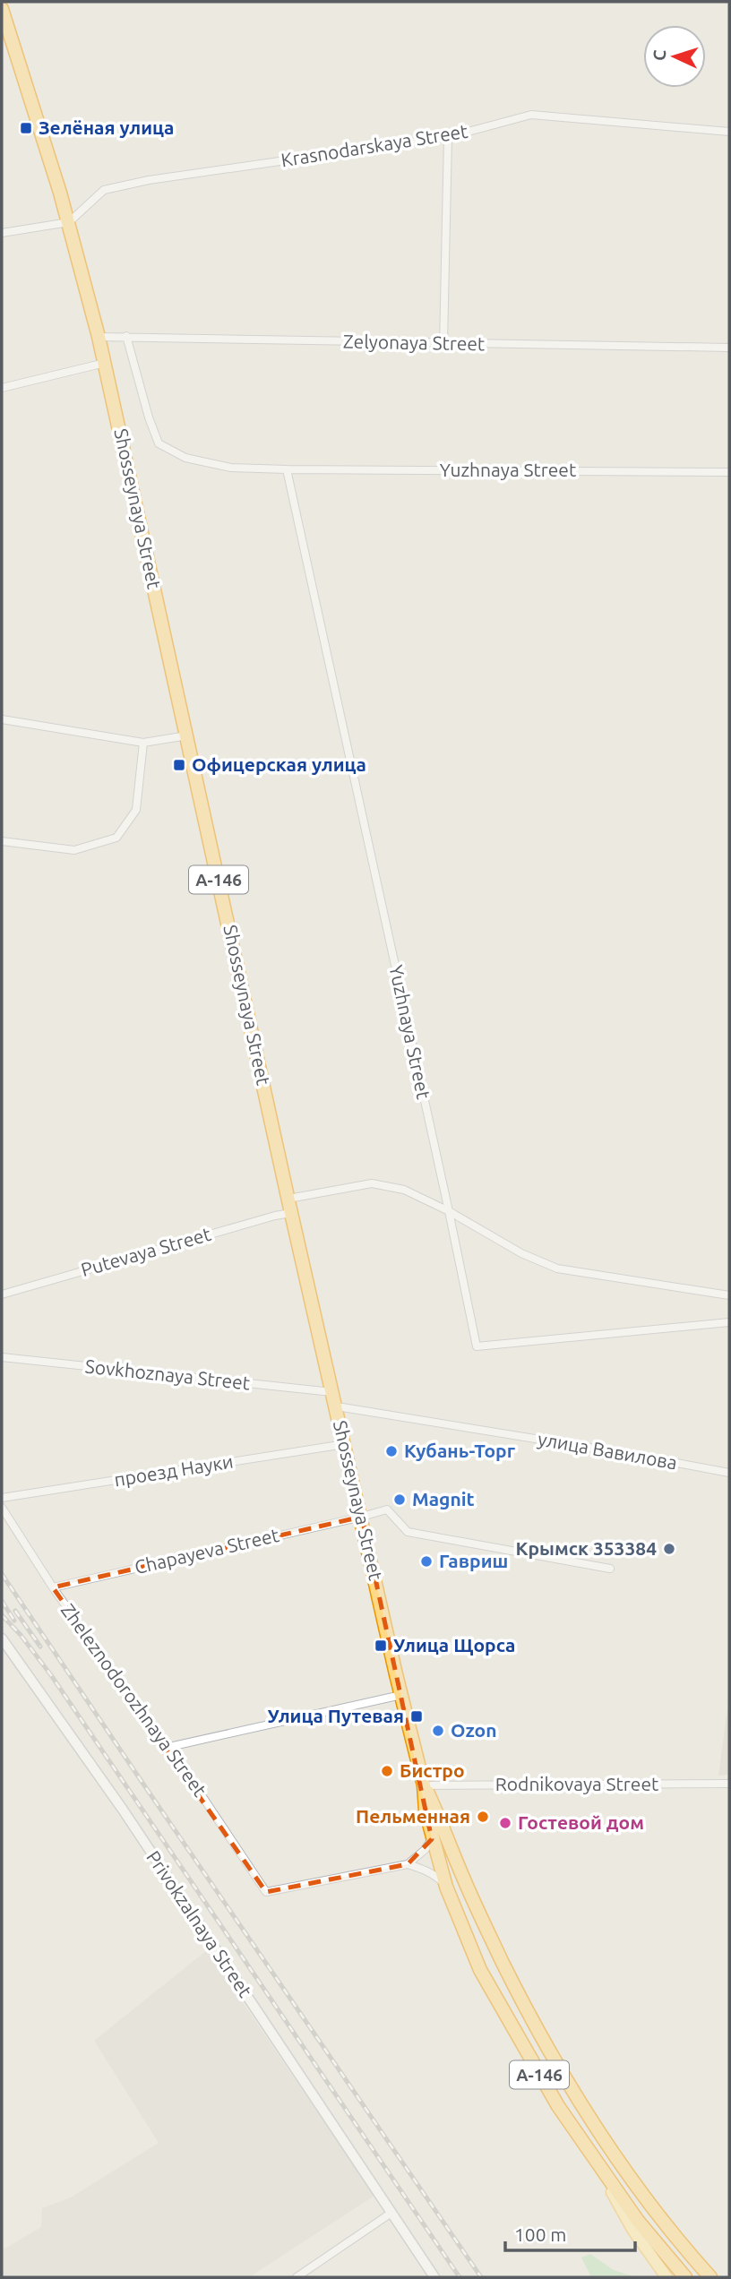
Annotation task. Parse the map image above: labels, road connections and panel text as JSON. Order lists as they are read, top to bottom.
{
  "streets": {
    "highway": ["Shosseynaya Street", "А-146"],
    "main road": ["Privokzalnaya Street"],
    "street": [
      "Krasnodarskaya Street",
      "Zelyonaya Street",
      "Yuzhnaya Street",
      "Putevaya Street",
      "Sovkhoznaya Street",
      "улица Вавилова",
      "проезд Науки",
      "Chapayeva Street",
      "Zheleznodorozhnaya Street",
      "Rodnikovaya Street"
    ]
  },
  "crossings": [
    ["Krasnodarskaya Street", "Shosseynaya Street"],
    ["Zelyonaya Street", "Yuzhnaya Street"],
    ["Zelyonaya Street", "Shosseynaya Street"],
    ["Shosseynaya Street", "А-146"],
    ["Shosseynaya Street", "Putevaya Street"],
    ["Shosseynaya Street", "Sovkhoznaya Street"],
    ["Shosseynaya Street", "улица Вавилова"],
    ["Shosseynaya Street", "проезд Науки"],
    ["Shosseynaya Street", "Chapayeva Street"],
    ["Shosseynaya Street", "Rodnikovaya Street"],
    ["А-146", "Rodnikovaya Street"],
    ["Chapayeva Street", "Zheleznodorozhnaya Street"]
  ],
  "places": {
    "transit": [
      "Зелёная улица",
      "Офицерская улица",
      "Улица Щорса",
      "Улица Путевая"
    ],
    "other": [
      "Кубань-Торг",
      "Magnit",
      "Крымск 353384",
      "Гавриш",
      "Ozon",
      "Бистро",
      "Пельменная",
      "Гостевой дом"
    ]
  },
  "scale_bar": "100 m",
  "north": "left"
}
